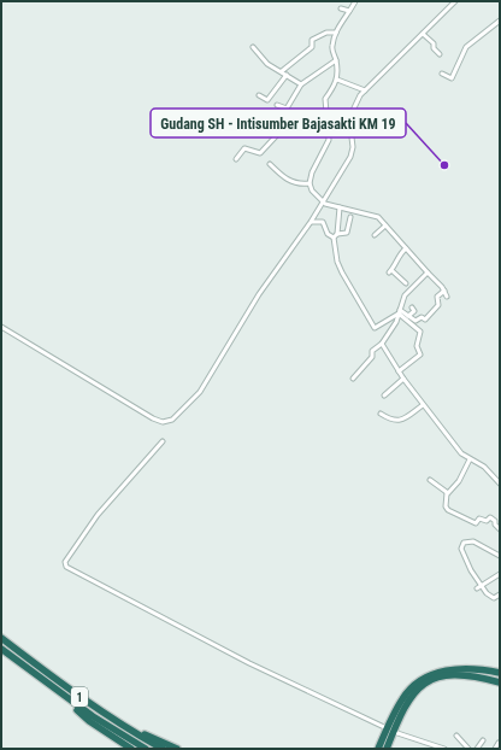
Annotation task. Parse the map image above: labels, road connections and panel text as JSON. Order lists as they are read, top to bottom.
{
  "streets": {
    "highway": ["1"]
  },
  "places": ["Gudang SH - Intisumber Bajasakti KM 19"]
}
